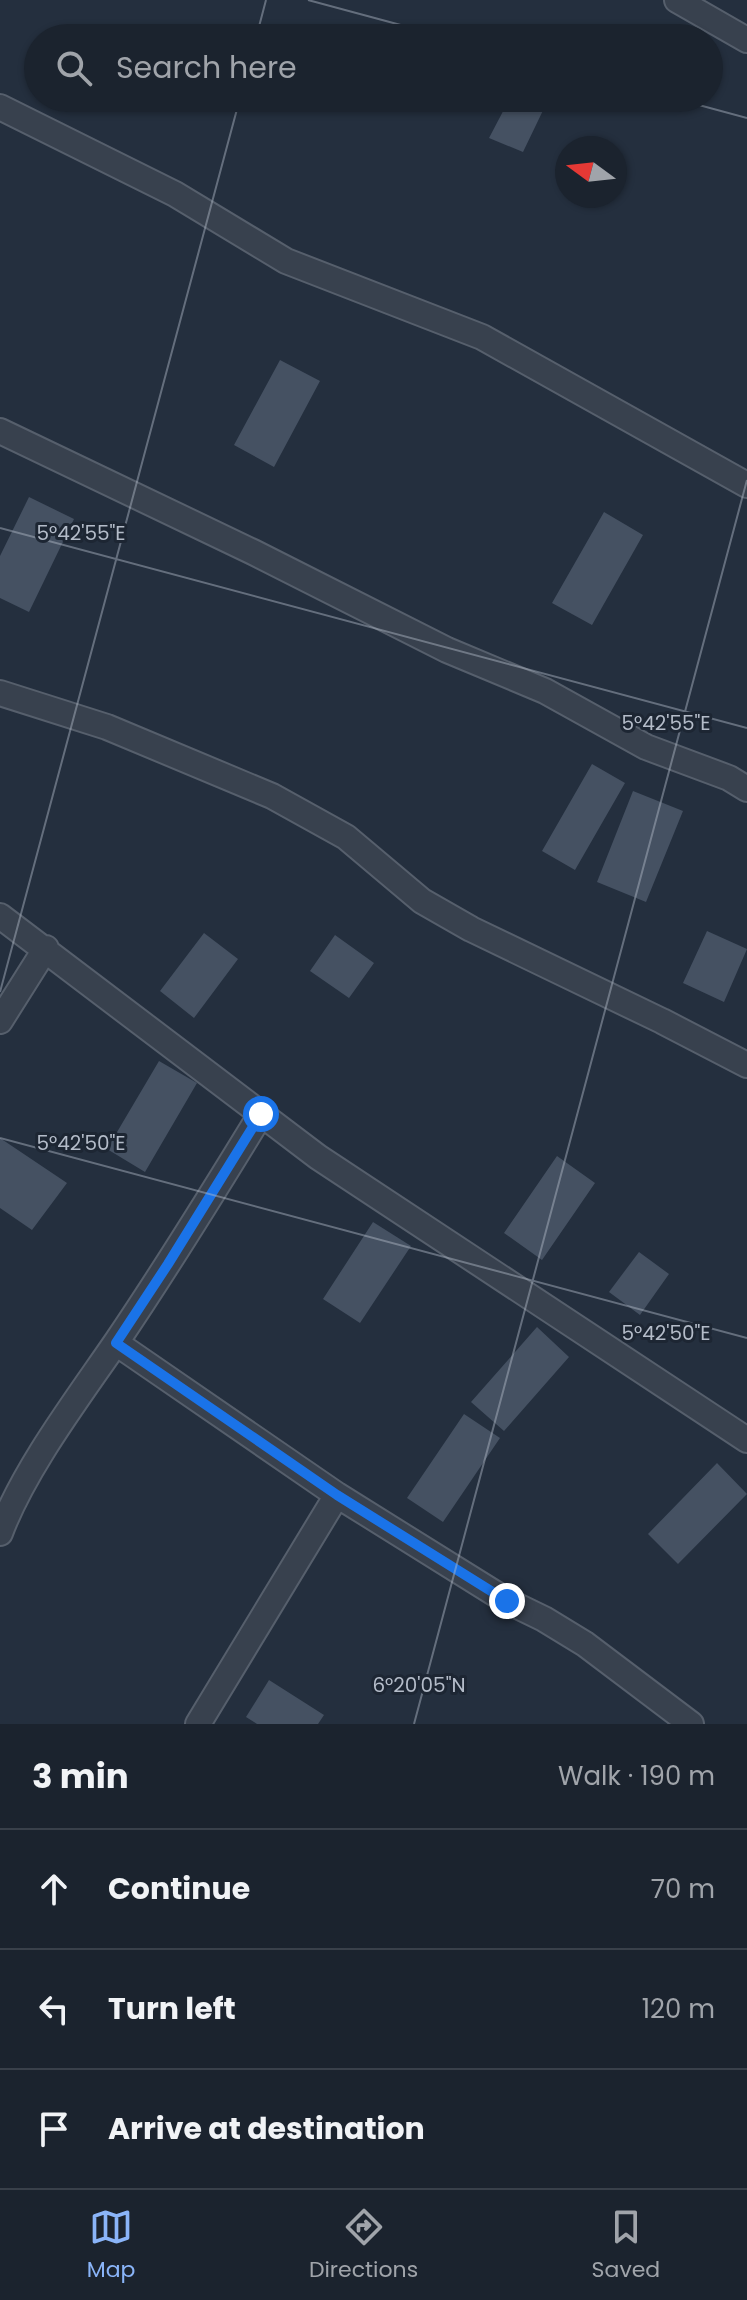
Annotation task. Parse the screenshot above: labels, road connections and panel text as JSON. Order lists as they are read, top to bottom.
{
  "north": "left",
  "page": {
    "search": "Search here",
    "heading": ["3 min", "Walk · 190 m"],
    "list": [
      ["Continue", "70 m"],
      ["Turn left", "120 m"],
      "Arrive at destination"
    ],
    "nav": ["Map", "Directions", "Saved"]
  },
  "coordinates": ["5°42'55\"E", "5°42'50\"E", "6°20'05\"N"]
}
